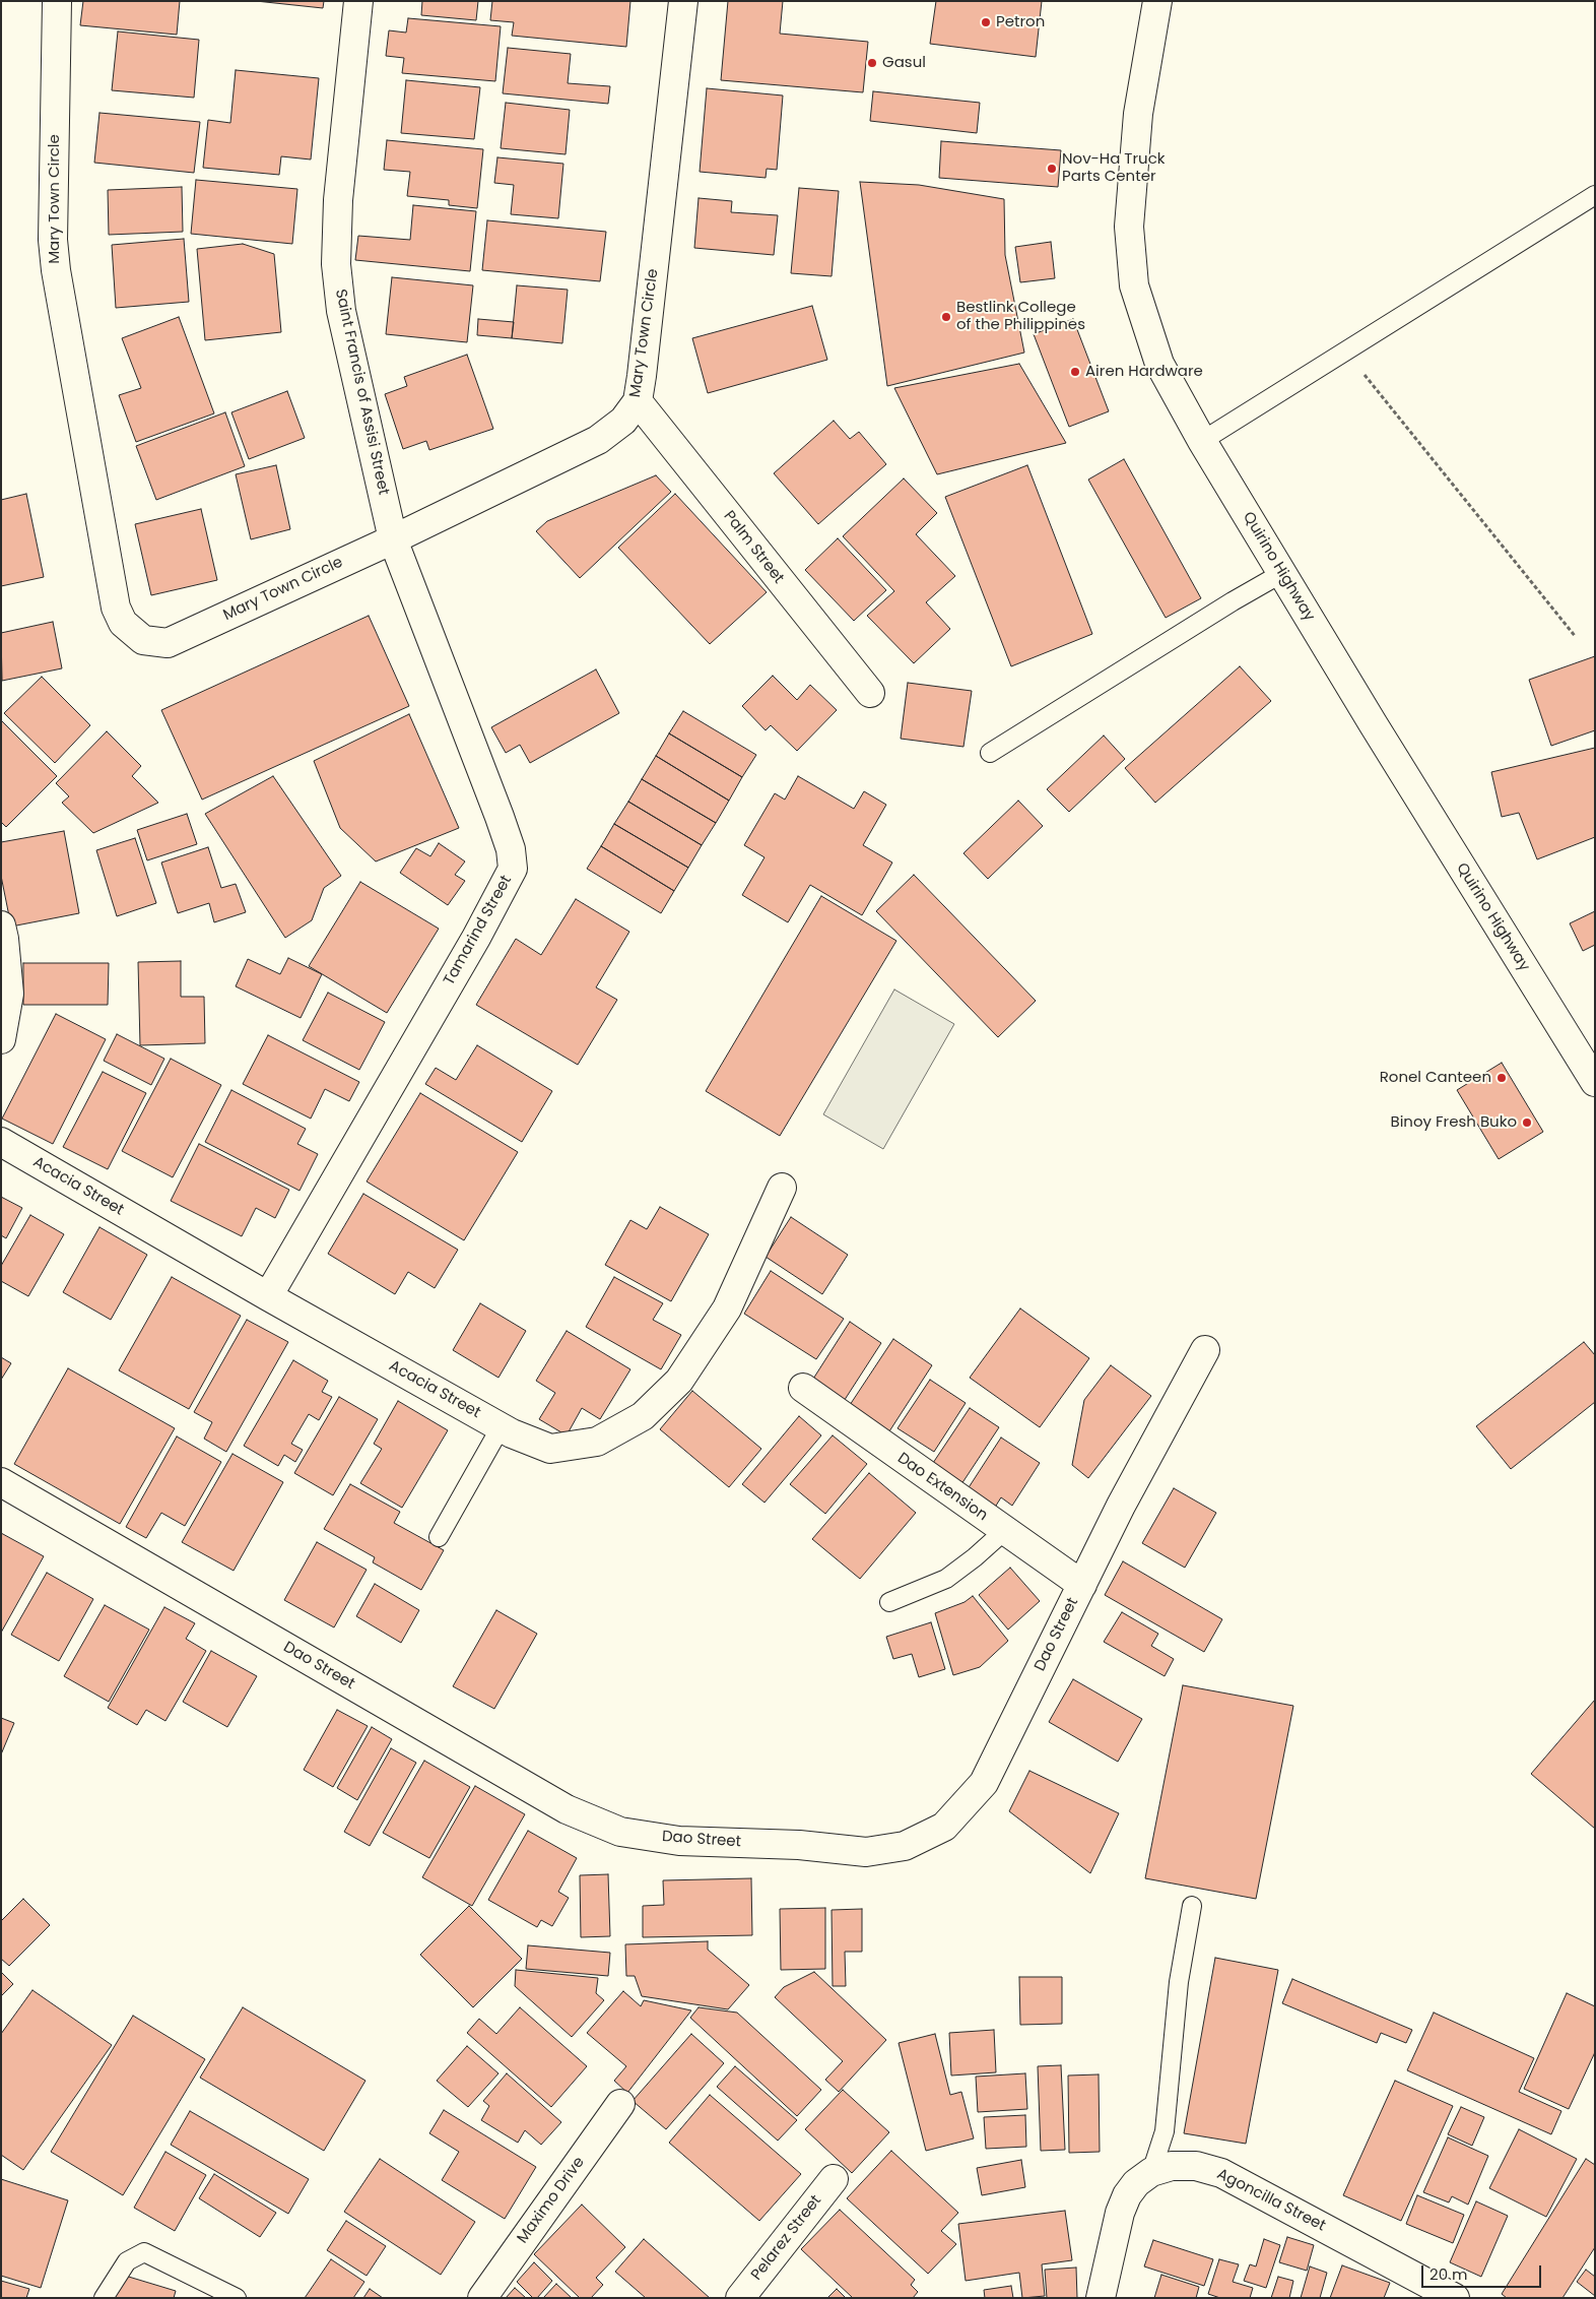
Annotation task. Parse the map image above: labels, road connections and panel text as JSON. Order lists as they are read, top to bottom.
{
  "streets": {
    "street": [
      "Mary Town Circle",
      "Saint Francis of Assisi Street",
      "Palm Street",
      "Quirino Highway",
      "Tamarind Street",
      "Acacia Street",
      "Dao Extension",
      "Dao Street",
      "Maximo Drive",
      "Agoncilla Street",
      "Pelarez Street"
    ]
  },
  "crossings": [
    ["Mary Town Circle", "Saint Francis of Assisi Street"],
    ["Mary Town Circle", "Palm Street"],
    ["Mary Town Circle", "Tamarind Street"],
    ["Saint Francis of Assisi Street", "Tamarind Street"],
    ["Tamarind Street", "Acacia Street"],
    ["Dao Extension", "Dao Street"]
  ],
  "places": [
    "Petron",
    "Gasul",
    "Nov-Ha Truck Parts Center",
    "Bestlink College of the Philippines",
    "Airen Hardware",
    "Ronel Canteen",
    "Binoy Fresh Buko"
  ],
  "scale_bar": "20 m"
}
